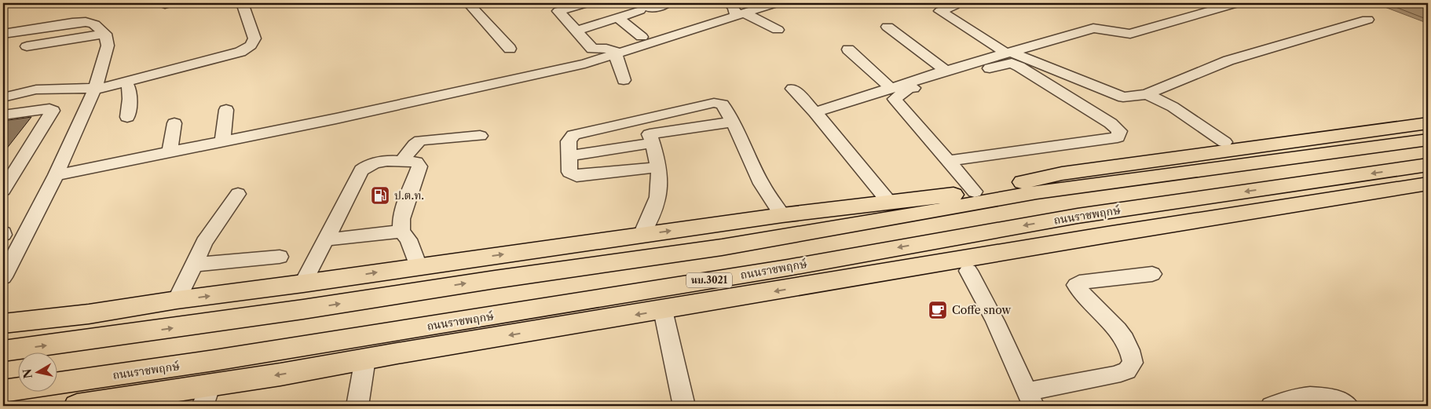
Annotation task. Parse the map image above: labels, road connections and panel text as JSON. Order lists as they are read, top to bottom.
{
  "streets": {
    "main road": ["ถนนราชพฤกษ์", "นบ.3021"]
  },
  "places": {
    "fuel station": ["ป.ต.ท."],
    "cafe": ["Coffe snow"]
  },
  "north": "left"
}
